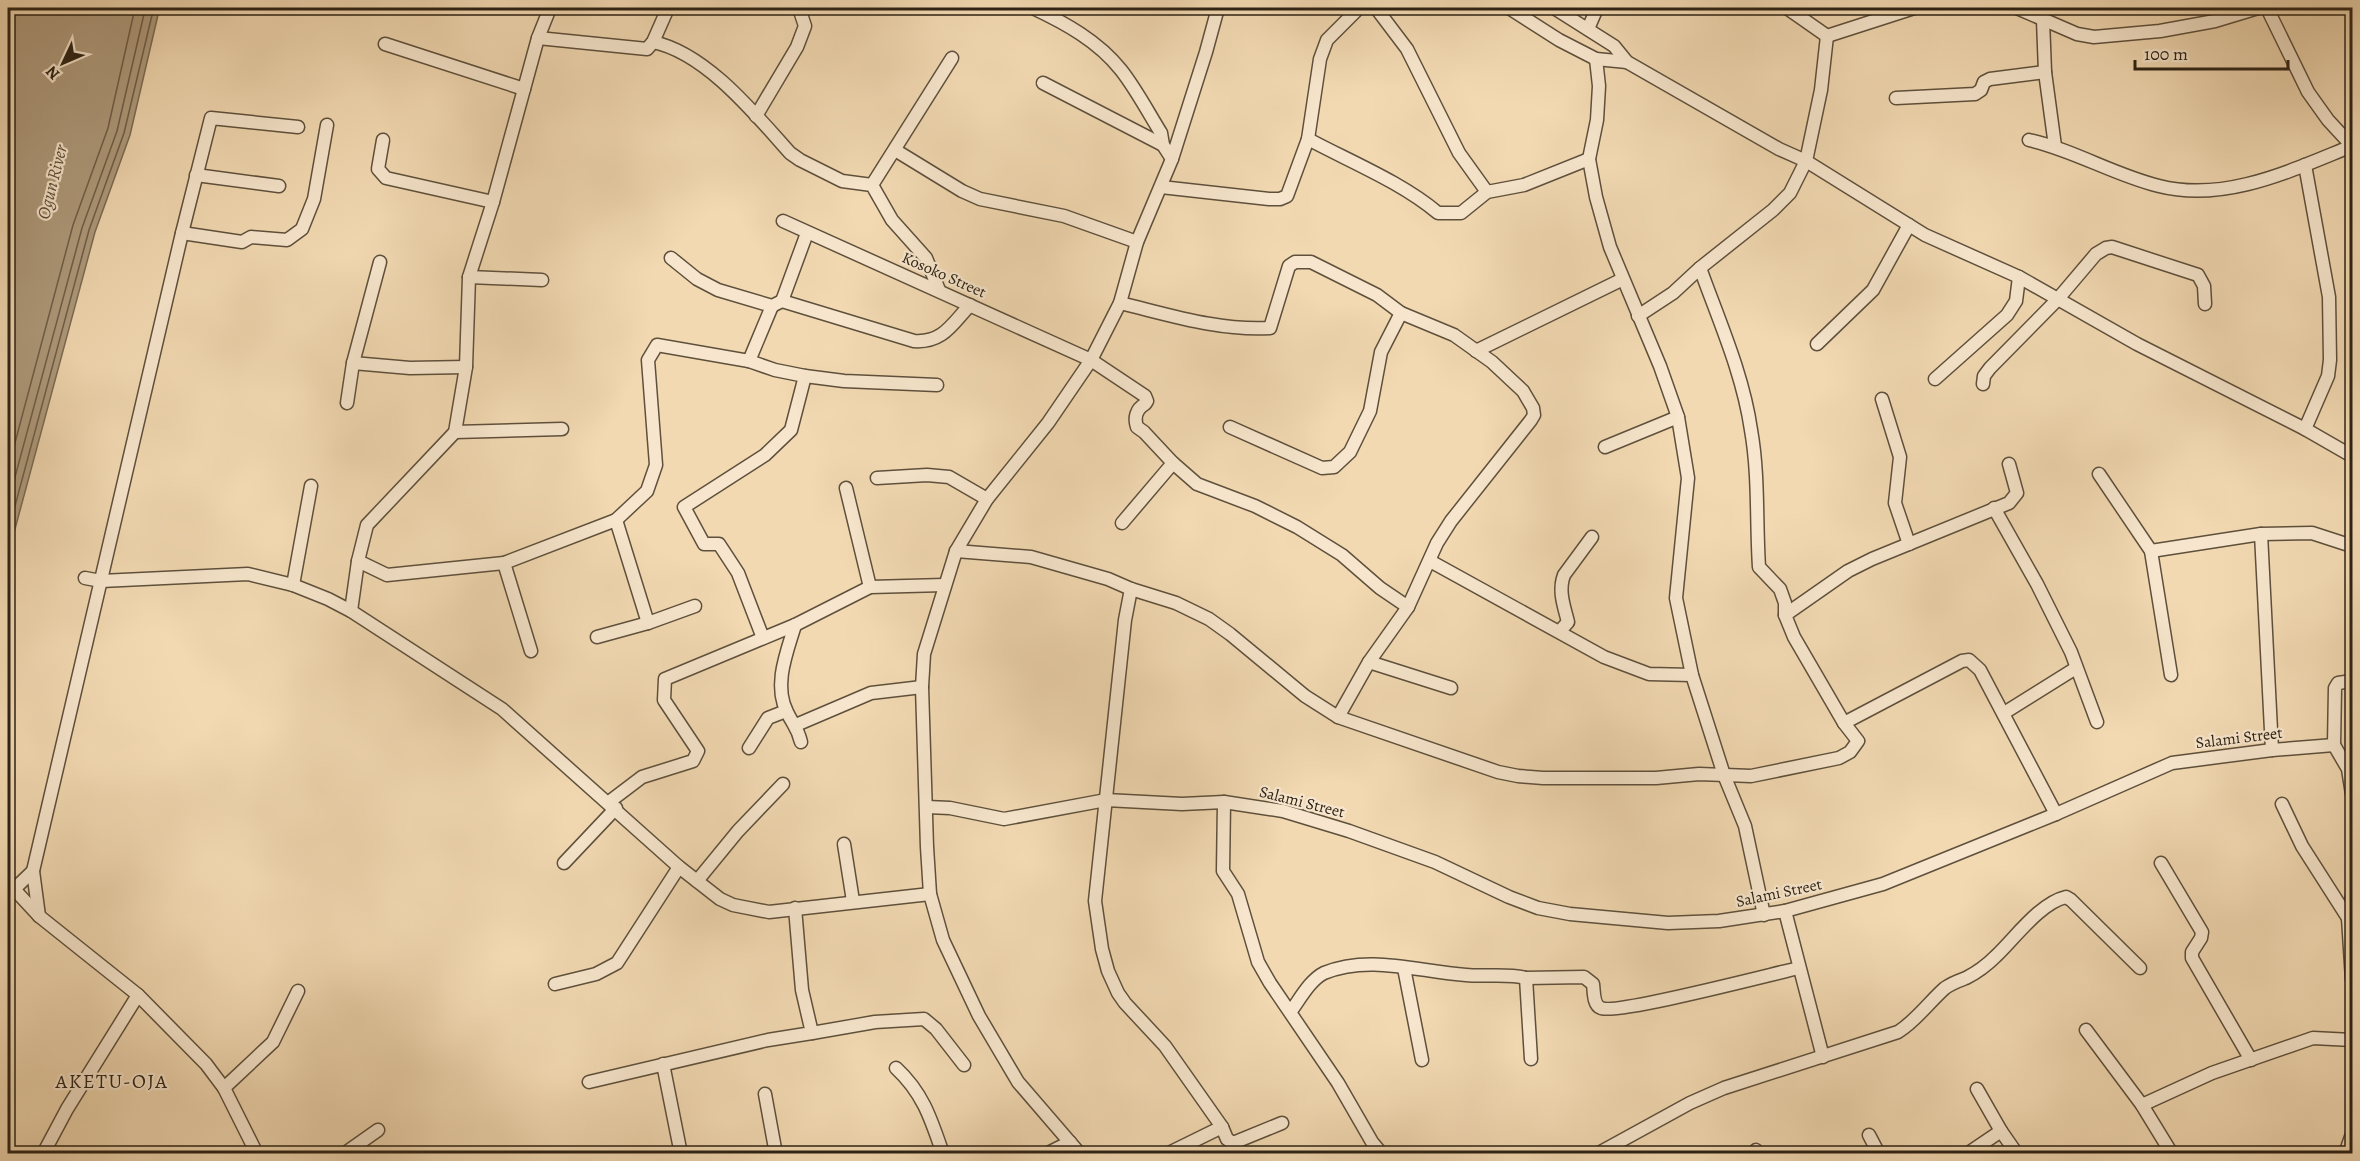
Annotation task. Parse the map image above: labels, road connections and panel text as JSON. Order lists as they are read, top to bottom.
{
  "streets": {
    "street": ["Kosoko Street", "Salami Street"]
  },
  "districts": ["AKETU-OJA"],
  "water": ["Ogun River"],
  "scale_bar": "100 m",
  "north": "bottom left"
}
